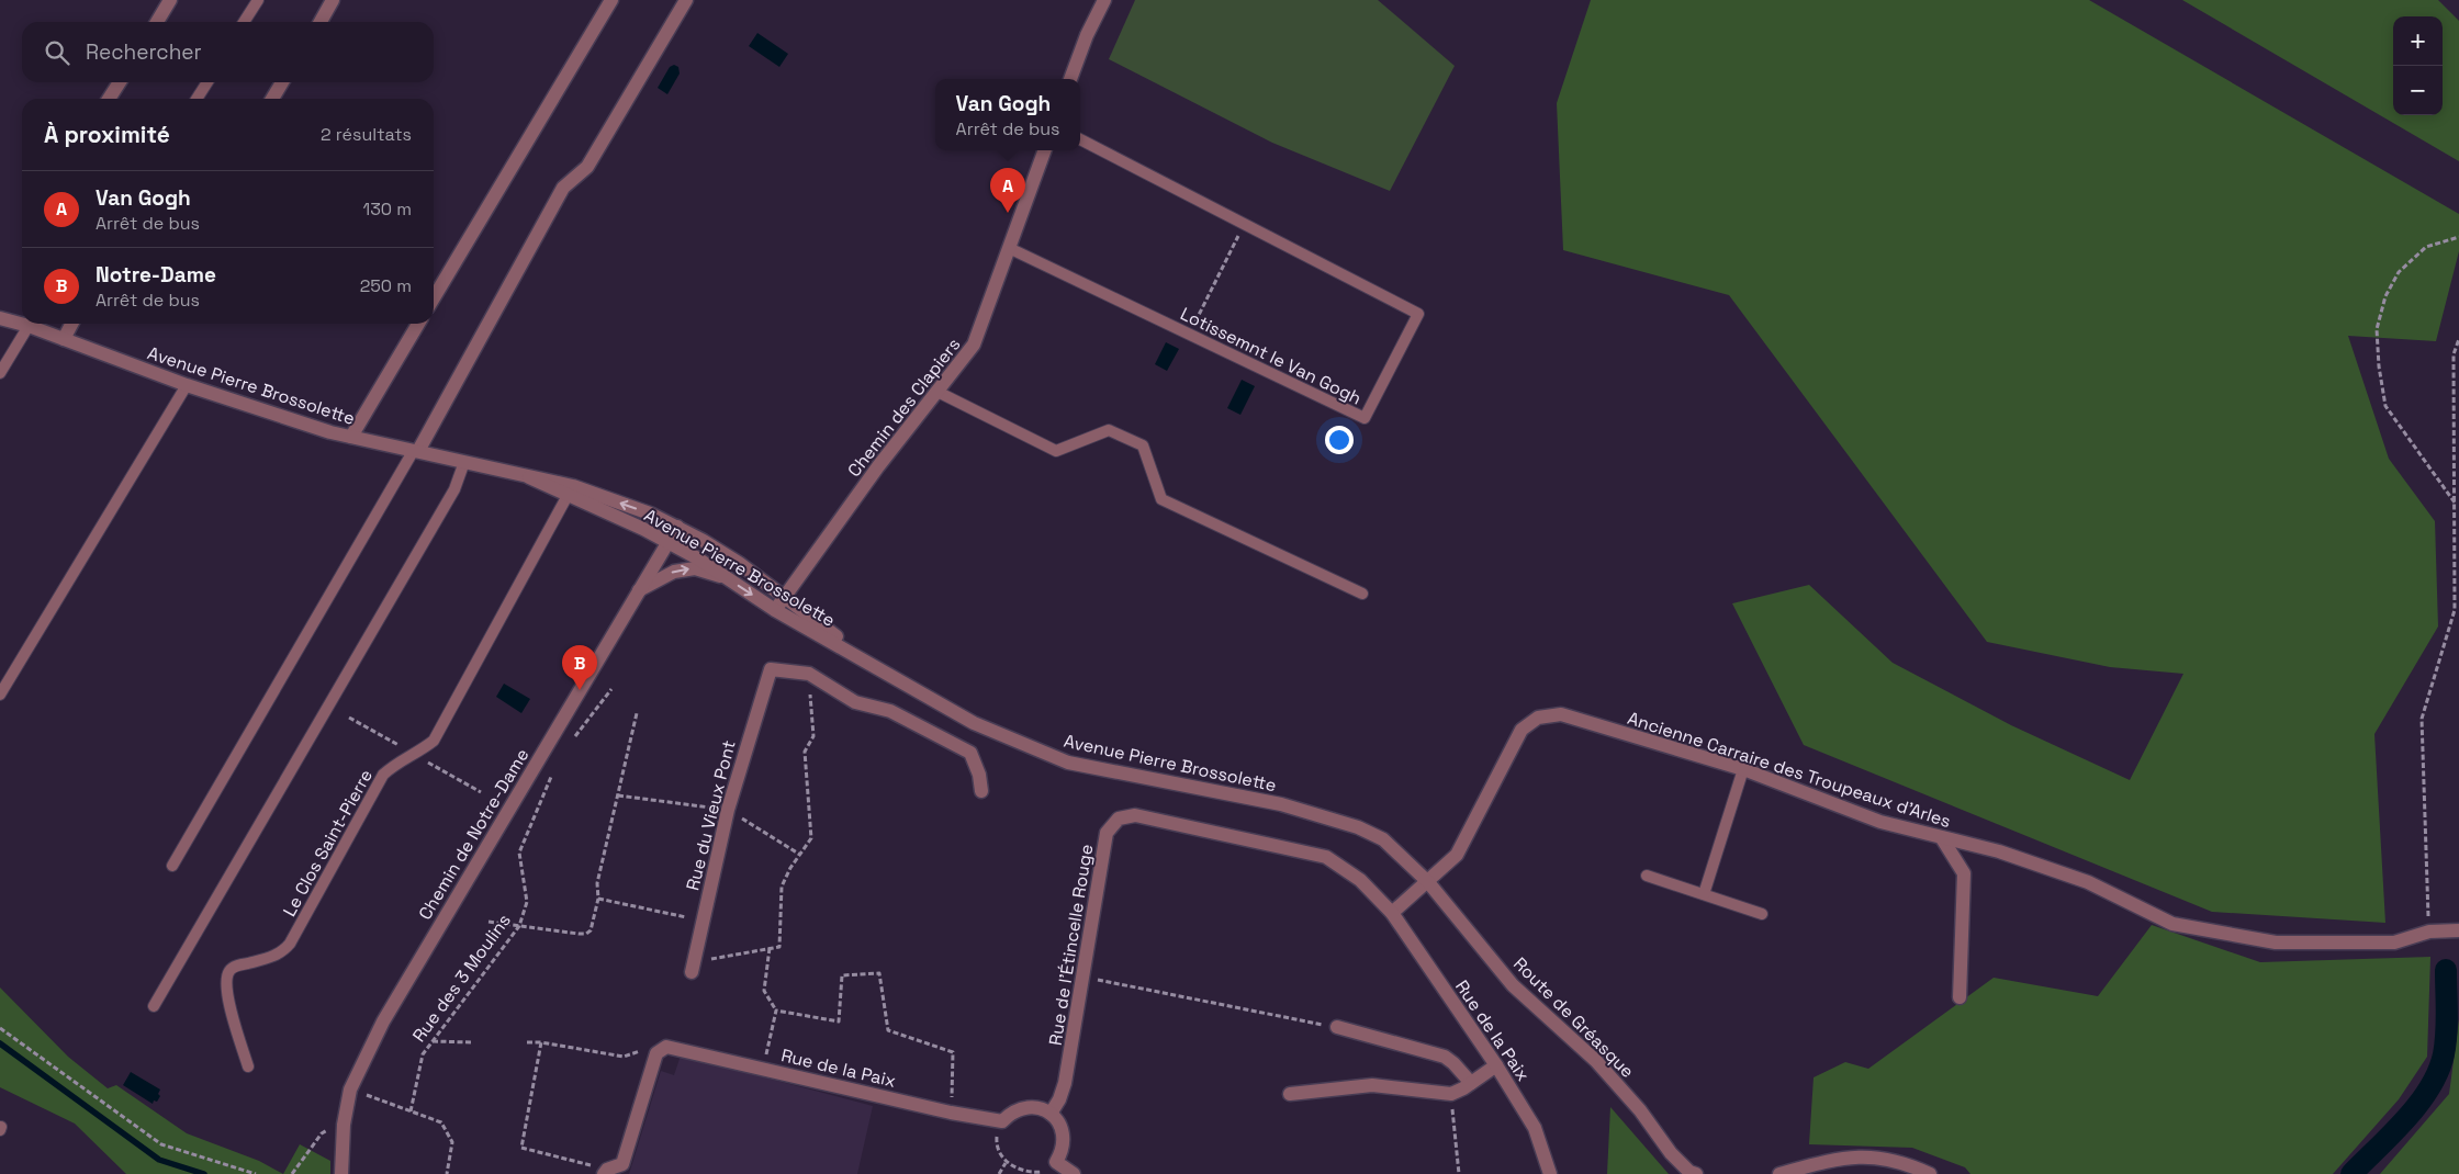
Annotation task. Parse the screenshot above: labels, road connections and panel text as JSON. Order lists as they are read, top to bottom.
{
  "streets": {
    "street": [
      "Avenue Pierre Brossolette",
      "Chemin des Clapiers",
      "Ancienne Carraire des Troupeaux d'Arles",
      "Rue du Vieux Pont",
      "Chemin de Notre-Dame",
      "Rue de l'Étincelle Rouge",
      "Route de Gréasque",
      "Rue de la Paix"
    ],
    "lane": ["Lotissemnt le Van Gogh", "Le Clos Saint-Pierre"],
    "path": ["Rue des 3 Moulins"]
  },
  "crossings": [
    ["Lotissemnt le Van Gogh", "Chemin des Clapiers"],
    ["Avenue Pierre Brossolette", "Chemin des Clapiers"],
    ["Avenue Pierre Brossolette", "Ancienne Carraire des Troupeaux d'Arles"],
    ["Avenue Pierre Brossolette", "Chemin de Notre-Dame"],
    ["Avenue Pierre Brossolette", "Le Clos Saint-Pierre"],
    ["Avenue Pierre Brossolette", "Route de Gréasque"],
    ["Ancienne Carraire des Troupeaux d'Arles", "Rue de l'Étincelle Rouge"],
    ["Ancienne Carraire des Troupeaux d'Arles", "Route de Gréasque"],
    ["Ancienne Carraire des Troupeaux d'Arles", "Rue de la Paix"],
    ["Rue de l'Étincelle Rouge", "Rue de la Paix"]
  ],
  "page": {
    "map_buttons": ["+", "−"],
    "search": "Rechercher",
    "popup": ["Van Gogh", "Arrêt de bus"],
    "heading": ["À proximité", "2 résultats"],
    "pins": ["A", "B"],
    "list": [
      {
        "mark": "A",
        "name": "Van Gogh",
        "note": "Arrêt de bus",
        "value": "130 m"
      },
      {
        "mark": "B",
        "name": "Notre-Dame",
        "note": "Arrêt de bus",
        "value": "250 m"
      }
    ]
  }
}
